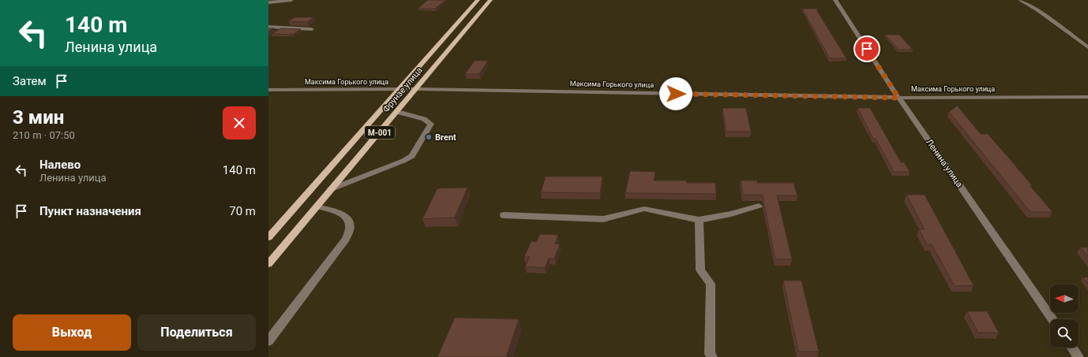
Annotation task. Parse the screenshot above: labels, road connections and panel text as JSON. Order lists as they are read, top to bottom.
{
  "streets": {
    "main road": ["Фрунзе улица", "M-001"],
    "street": ["Максима Горького улица", "Ленина улица"]
  },
  "crossings": [
    ["Максима Горького улица", "Фрунзе улица"],
    ["Максима Горького улица", "Ленина улица"]
  ],
  "places": ["Brent"],
  "north": "left",
  "page": {
    "turn": ["140 m", "Ленина улица"],
    "then": "Затем",
    "heading": ["3 мин", "210 m · 07:50"],
    "list": [
      {
        "name": "Налево",
        "note": "Ленина улица",
        "value": "140 m"
      },
      {
        "name": "Пункт назначения",
        "value": "70 m"
      }
    ],
    "buttons": ["Выход", "Поделиться"]
  }
}
